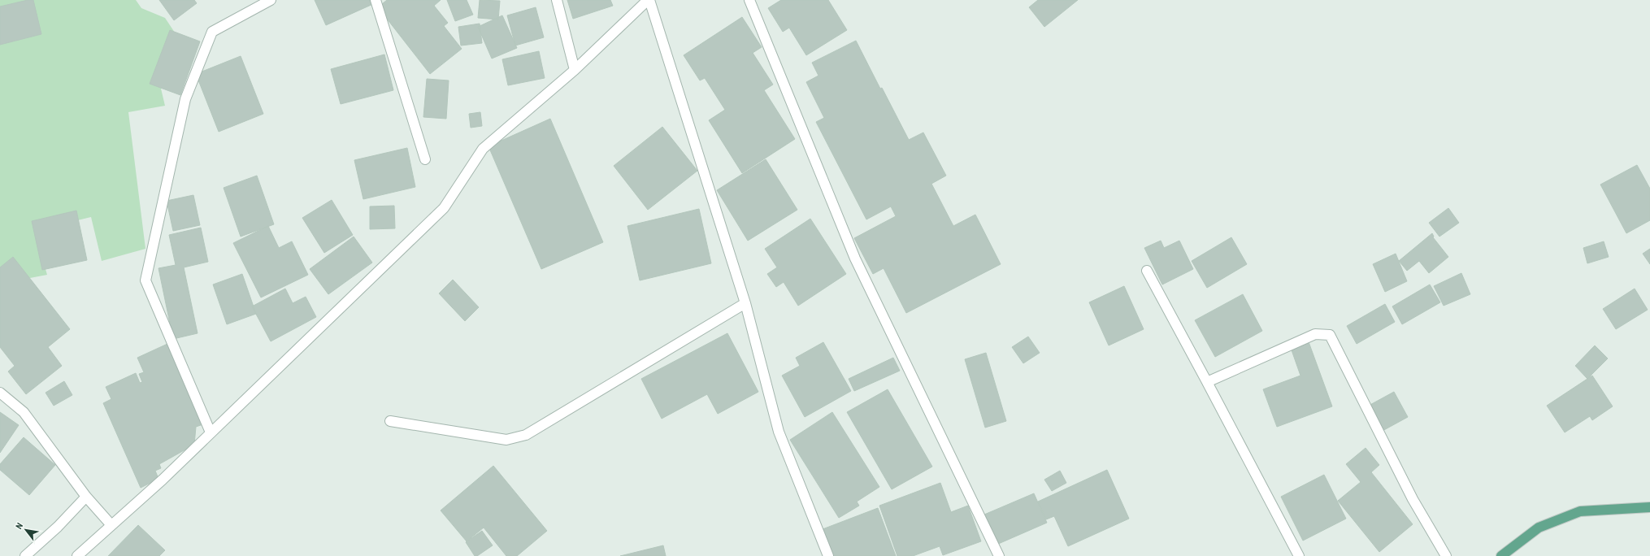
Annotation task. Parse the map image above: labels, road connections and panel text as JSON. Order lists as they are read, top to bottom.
{
  "north": "top left"
}
